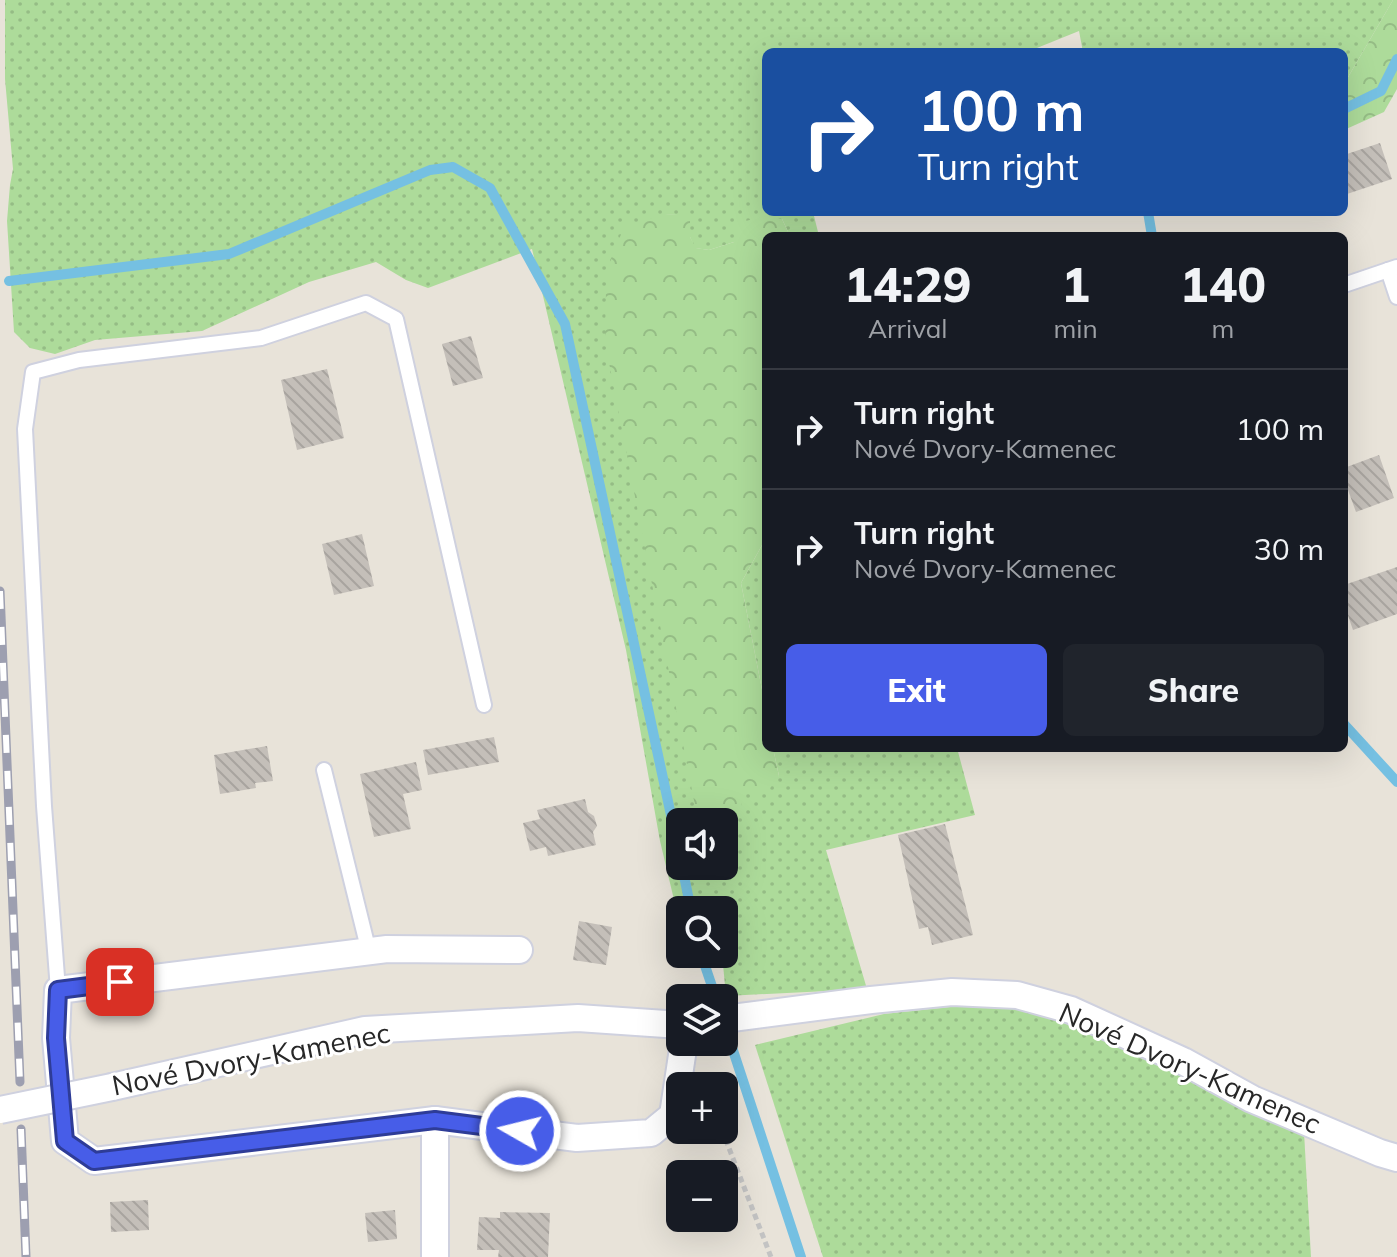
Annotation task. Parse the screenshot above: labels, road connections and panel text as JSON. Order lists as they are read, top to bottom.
{
  "streets": {
    "street": ["Nové Dvory-Kamenec"]
  },
  "page": {
    "turn": ["100 m", "Turn right"],
    "eta": [
      "14:29",
      "Arrival",
      "1",
      "min",
      "140",
      "m"
    ],
    "list": [
      {
        "name": "Turn right",
        "note": "Nové Dvory-Kamenec",
        "value": "100 m"
      },
      {
        "name": "Turn right",
        "note": "Nové Dvory-Kamenec",
        "value": "30 m"
      }
    ],
    "buttons": ["Exit", "Share"],
    "map_buttons": ["+", "−"]
  }
}
